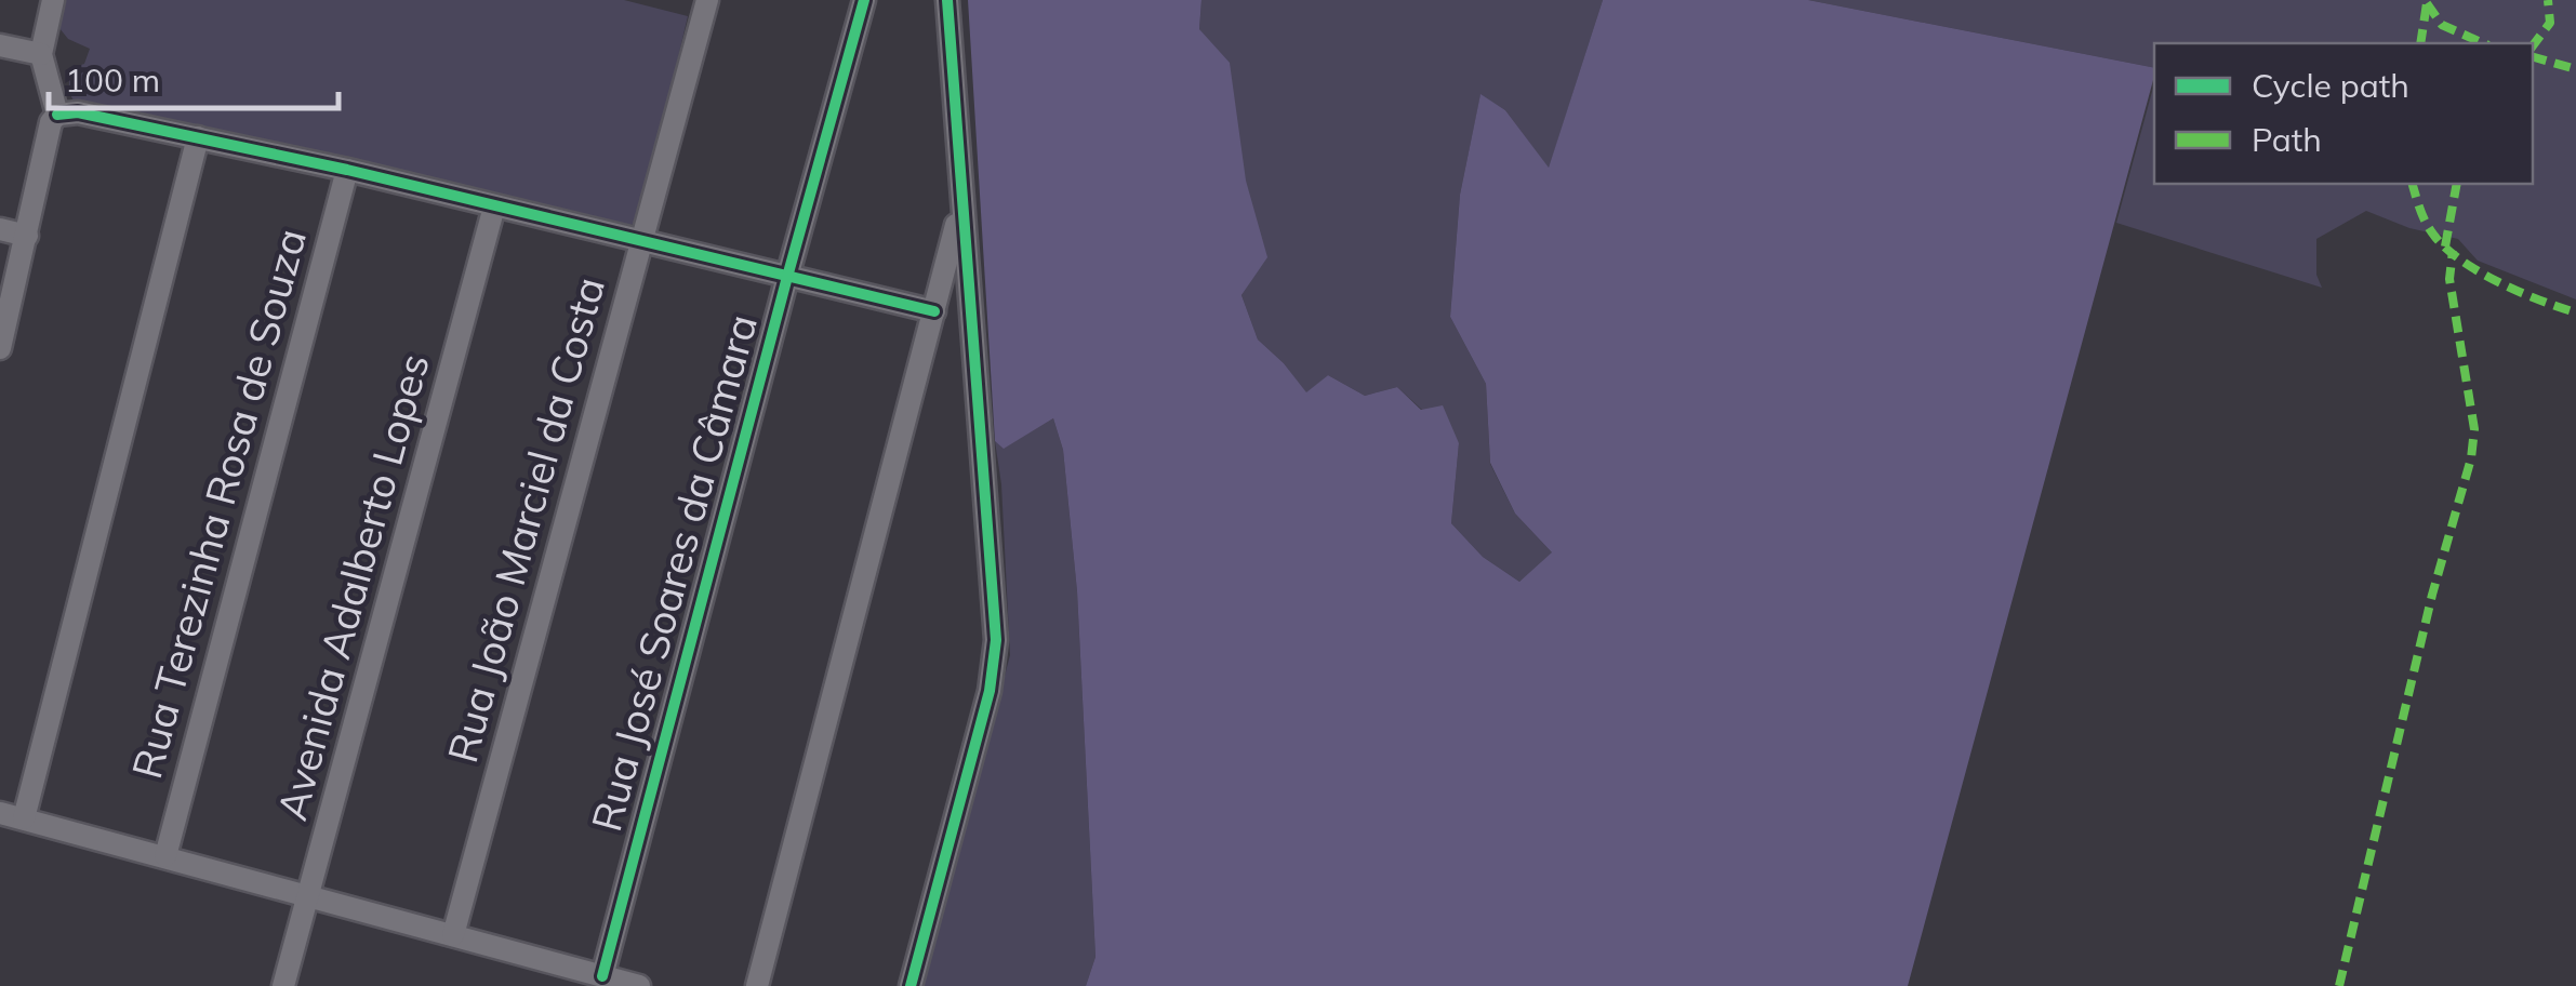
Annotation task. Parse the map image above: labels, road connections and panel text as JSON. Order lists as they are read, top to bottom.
{
  "streets": {
    "street": [
      "Rua Terezinha Rosa de Souza",
      "Rua João Marciel da Costa",
      "Rua José Soares da Câmara",
      "Avenida Adalberto Lopes"
    ]
  },
  "legend": ["Cycle path", "Path"],
  "scale_bar": "100 m"
}
